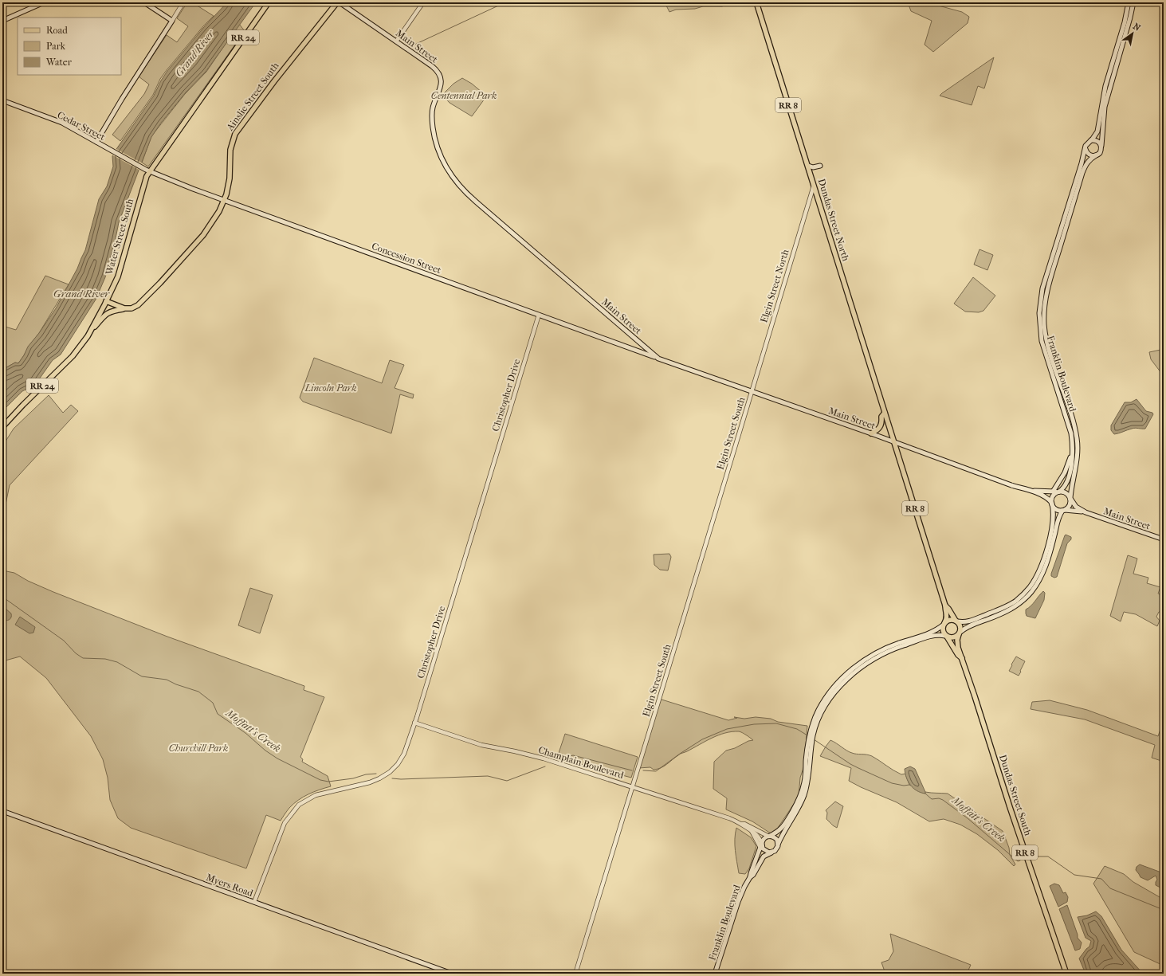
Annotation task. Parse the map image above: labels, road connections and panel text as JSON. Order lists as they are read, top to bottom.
{
  "streets": {
    "main road": [
      "RR 24",
      "Main Street",
      "Ainslie Street South",
      "RR 8",
      "Cedar Street",
      "Dundas Street North",
      "Water Street South",
      "Concession Street",
      "Franklin Boulevard",
      "Dundas Street South",
      "Myers Road"
    ],
    "street": [
      "Elgin Street North",
      "Christopher Drive",
      "Elgin Street South",
      "Champlain Boulevard"
    ]
  },
  "crossings": [
    ["RR 24", "Cedar Street"],
    ["RR 24", "Water Street South"],
    ["RR 24", "Concession Street"],
    ["Main Street", "Ainslie Street South"],
    ["Main Street", "RR 8"],
    ["Main Street", "Dundas Street North"],
    ["Main Street", "Concession Street"],
    ["Main Street", "Elgin Street North"],
    ["Main Street", "Franklin Boulevard"],
    ["Main Street", "Elgin Street South"],
    ["Ainslie Street South", "Water Street South"],
    ["Ainslie Street South", "Concession Street"],
    ["RR 8", "Dundas Street North"],
    ["RR 8", "Dundas Street South"],
    ["Cedar Street", "Water Street South"],
    ["Cedar Street", "Concession Street"],
    ["Dundas Street North", "Elgin Street North"],
    ["Water Street South", "Concession Street"],
    ["Concession Street", "Christopher Drive"],
    ["Elgin Street North", "Elgin Street South"],
    ["Franklin Boulevard", "Champlain Boulevard"],
    ["Christopher Drive", "Champlain Boulevard"],
    ["Christopher Drive", "Myers Road"],
    ["Elgin Street South", "Champlain Boulevard"]
  ],
  "water": ["Grand River", "Moffatt's Creek"],
  "parks": ["Centennial Park", "Lincoln Park", "Churchill Park"],
  "legend": ["Road", "Park", "Water"],
  "north": "top right"
}
